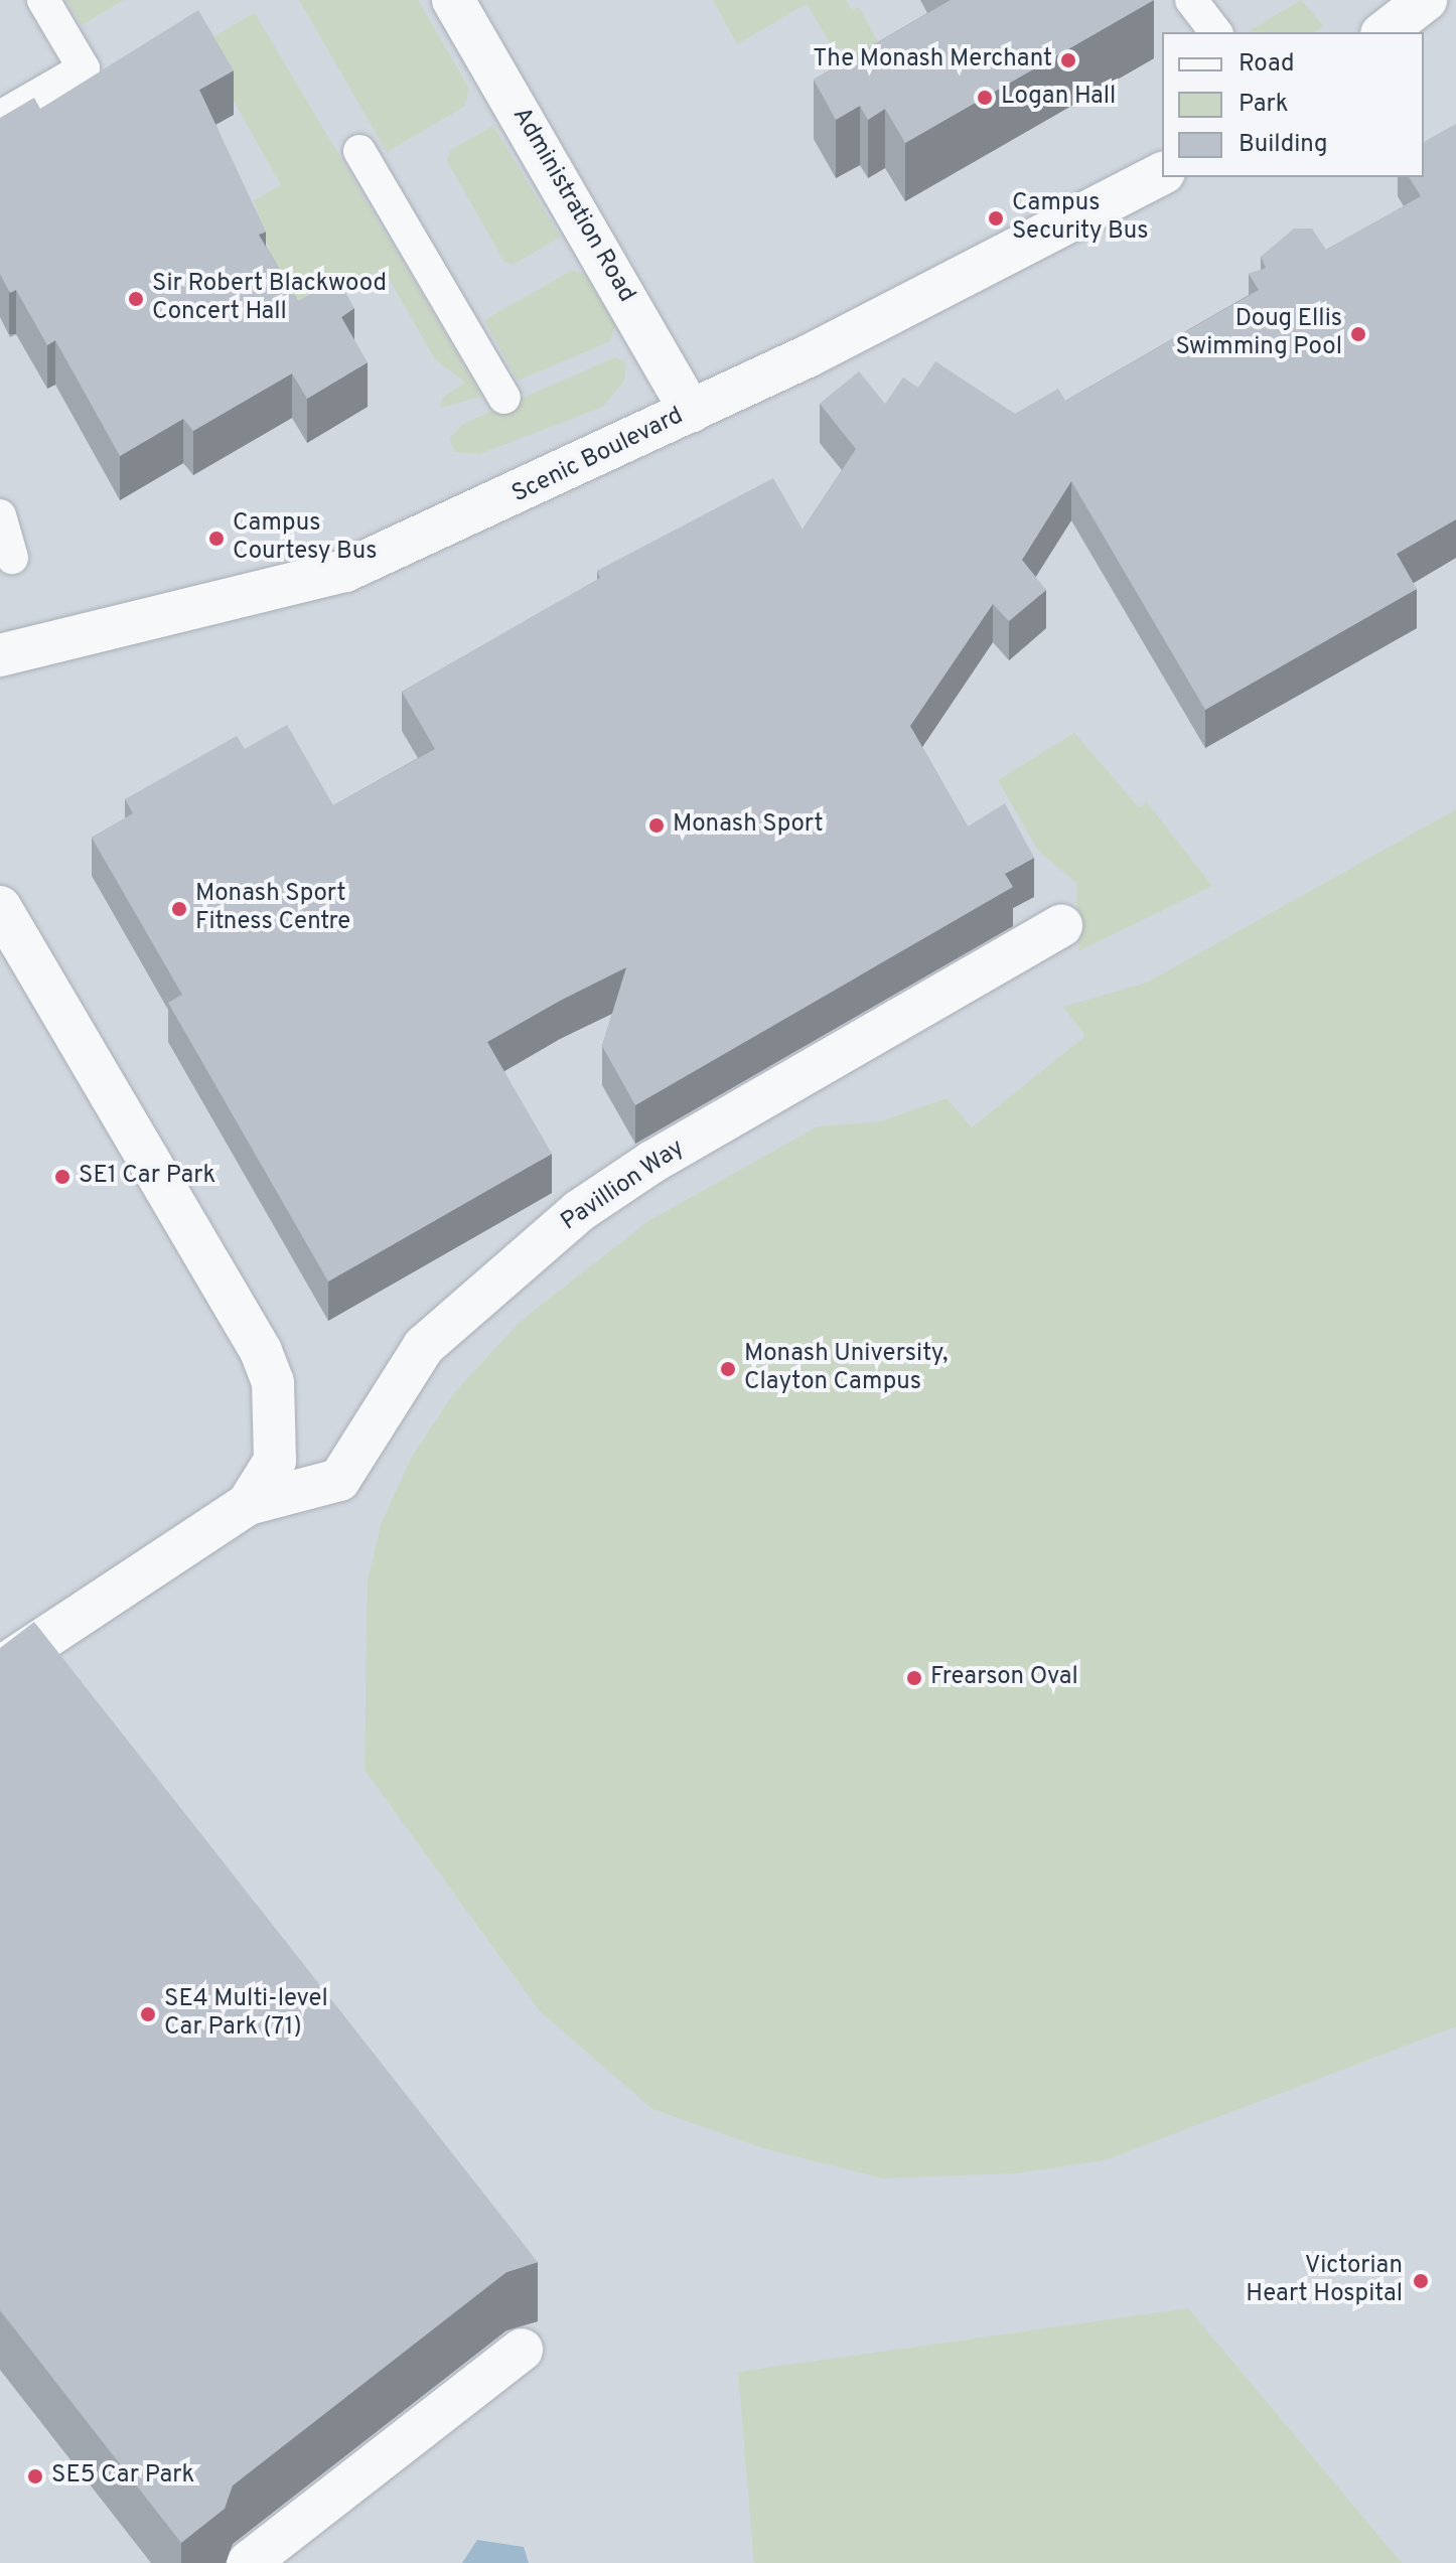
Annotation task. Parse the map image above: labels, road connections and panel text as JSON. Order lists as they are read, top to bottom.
{
  "streets": {
    "street": ["Administration Road", "Scenic Boulevard", "Pavillion Way"]
  },
  "crossings": [
    ["Administration Road", "Scenic Boulevard"]
  ],
  "places": [
    "The Monash Merchant",
    "Logan Hall",
    "Campus Security Bus",
    "Sir Robert Blackwood Concert Hall",
    "Doug Ellis Swimming Pool",
    "Campus Courtesy Bus",
    "Monash Sport",
    "Monash Sport Fitness Centre",
    "SE1 Car Park",
    "Monash University, Clayton Campus",
    "Frearson Oval",
    "SE4 Multi-level Car Park (71)",
    "Victorian Heart Hospital",
    "SE5 Car Park"
  ],
  "legend": ["Road", "Park", "Building"]
}
